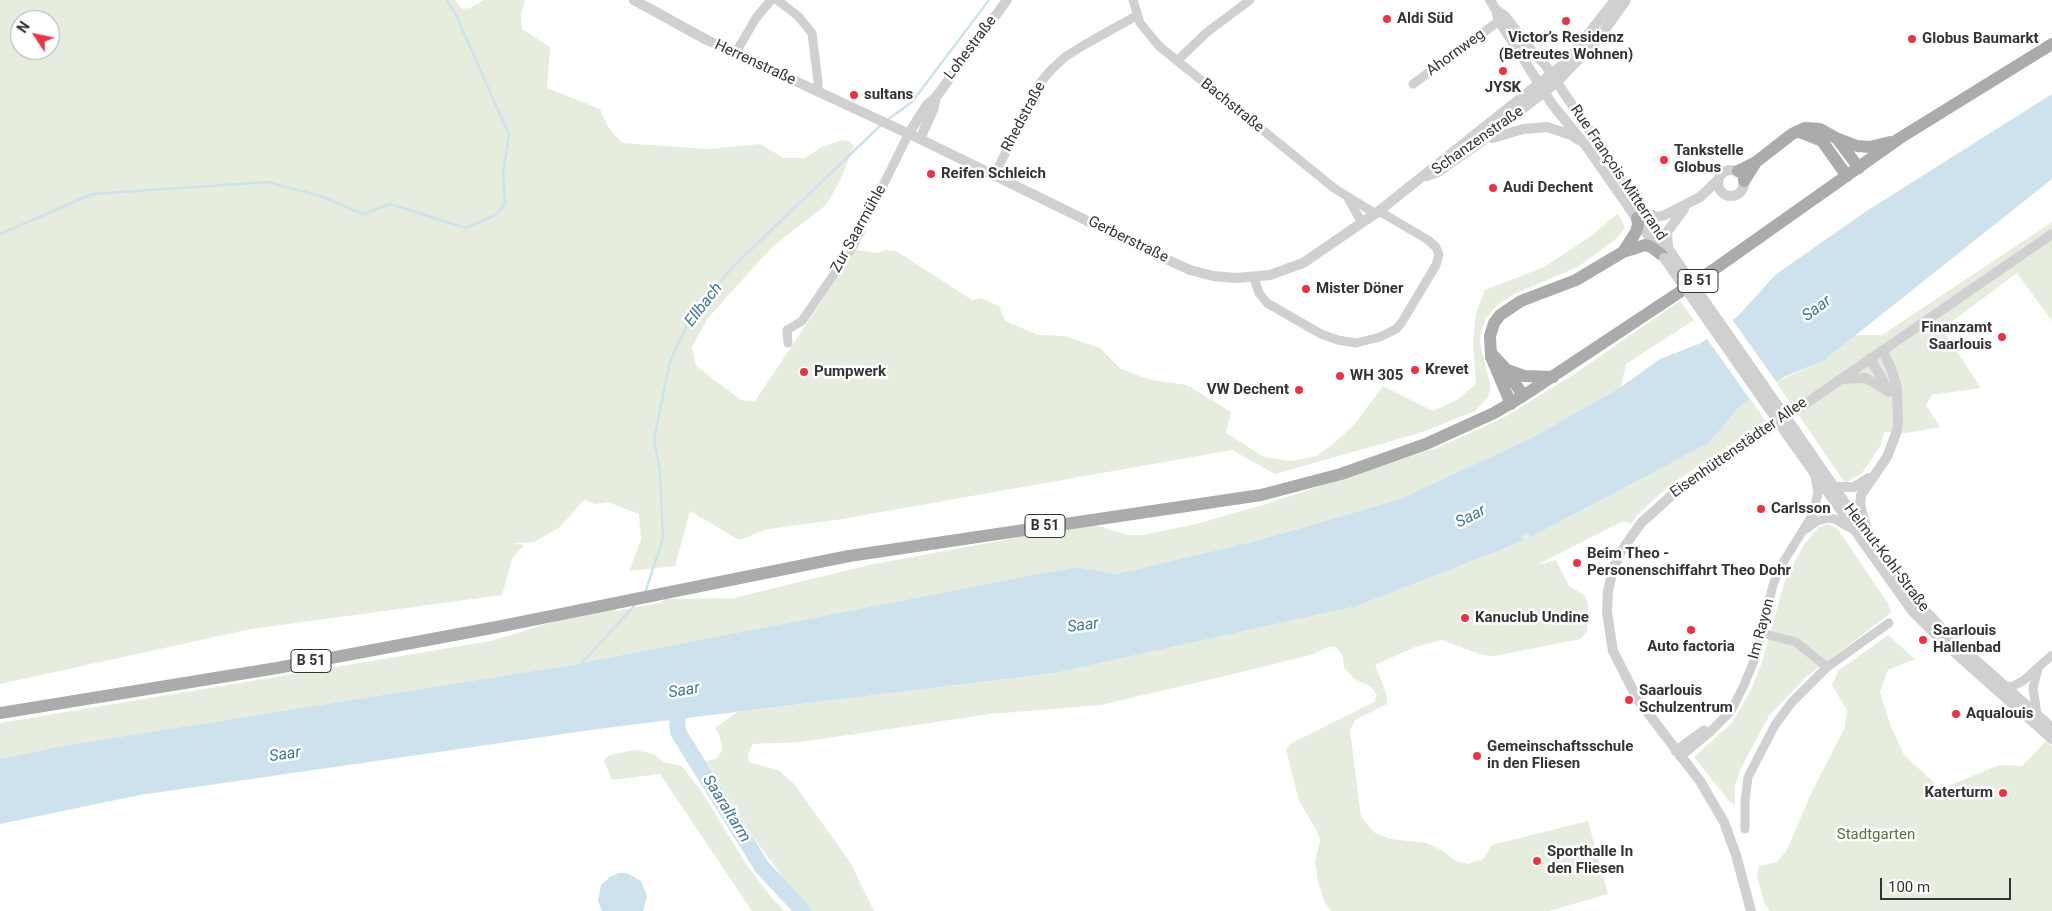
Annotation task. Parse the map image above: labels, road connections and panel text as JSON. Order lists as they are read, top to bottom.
{
  "streets": {
    "main road": ["B 51"],
    "street": [
      "Lohestraße",
      "Ahornweg",
      "Herrenstraße",
      "Bachstraße",
      "Rhedstraße",
      "Schanzenstraße",
      "Rue François Mitterrand",
      "Zur Saarmühle",
      "Gerberstraße",
      "Eisenhüttenstädter Allee",
      "Helmut-Kohl-Straße",
      "Im Rayon"
    ]
  },
  "crossings": [
    ["Lohestraße", "Zur Saarmühle"],
    ["Lohestraße", "Gerberstraße"],
    ["Ahornweg", "Rue François Mitterrand"],
    ["Herrenstraße", "Gerberstraße"],
    ["Bachstraße", "Rhedstraße"],
    ["Bachstraße", "Schanzenstraße"],
    ["Bachstraße", "Gerberstraße"],
    ["Rhedstraße", "Gerberstraße"],
    ["Schanzenstraße", "Gerberstraße"],
    ["Rue François Mitterrand", "Helmut-Kohl-Straße"],
    ["Zur Saarmühle", "Gerberstraße"],
    ["Eisenhüttenstädter Allee", "Im Rayon"],
    ["Helmut-Kohl-Straße", "Im Rayon"]
  ],
  "water": ["Ellbach", "Saar", "Saaraltarm"],
  "parks": ["Stadtgarten"],
  "places": [
    "Aldi Süd",
    "Victor’s Residenz (Betreutes Wohnen)",
    "Globus Baumarkt",
    "JYSK",
    "sultans",
    "Tankstelle Globus",
    "Reifen Schleich",
    "Audi Dechent",
    "Mister Döner",
    "Finanzamt Saarlouis",
    "Krevet",
    "Pumpwerk",
    "WH 305",
    "VW Dechent",
    "Carlsson",
    "Beim Theo - Personenschiffahrt Theo Dohr",
    "Kanuclub Undine",
    "Auto factoria",
    "Saarlouis Hallenbad",
    "Saarlouis Schulzentrum",
    "Aqualouis",
    "Gemeinschaftsschule in den Fliesen",
    "Katerturm",
    "Sporthalle In den Fliesen"
  ],
  "scale_bar": "100 m",
  "north": "top left"
}
